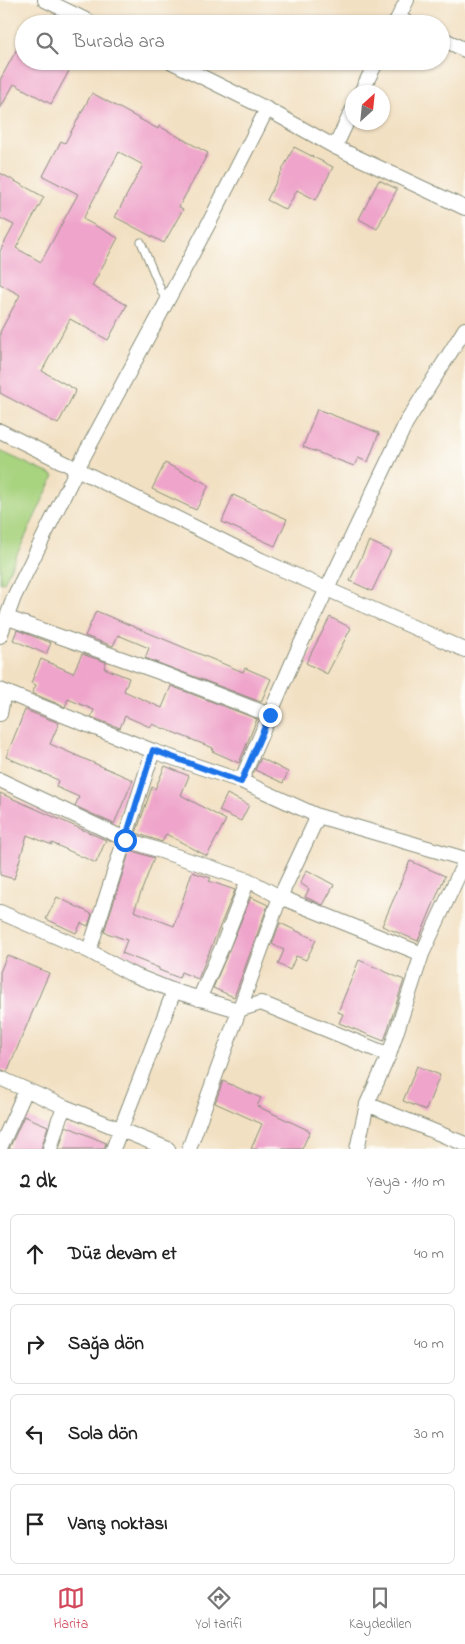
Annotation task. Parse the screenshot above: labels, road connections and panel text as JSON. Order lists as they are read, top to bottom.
{
  "north": "top right",
  "page": {
    "search": "Burada ara",
    "heading": ["2 dk", "Yaya · 110 m"],
    "list": [
      ["Düz devam et", "40 m"],
      ["Sağa dön", "40 m"],
      ["Sola dön", "30 m"],
      "Varış noktası"
    ],
    "nav": ["Harita", "Yol tarifi", "Kaydedilen"]
  }
}
